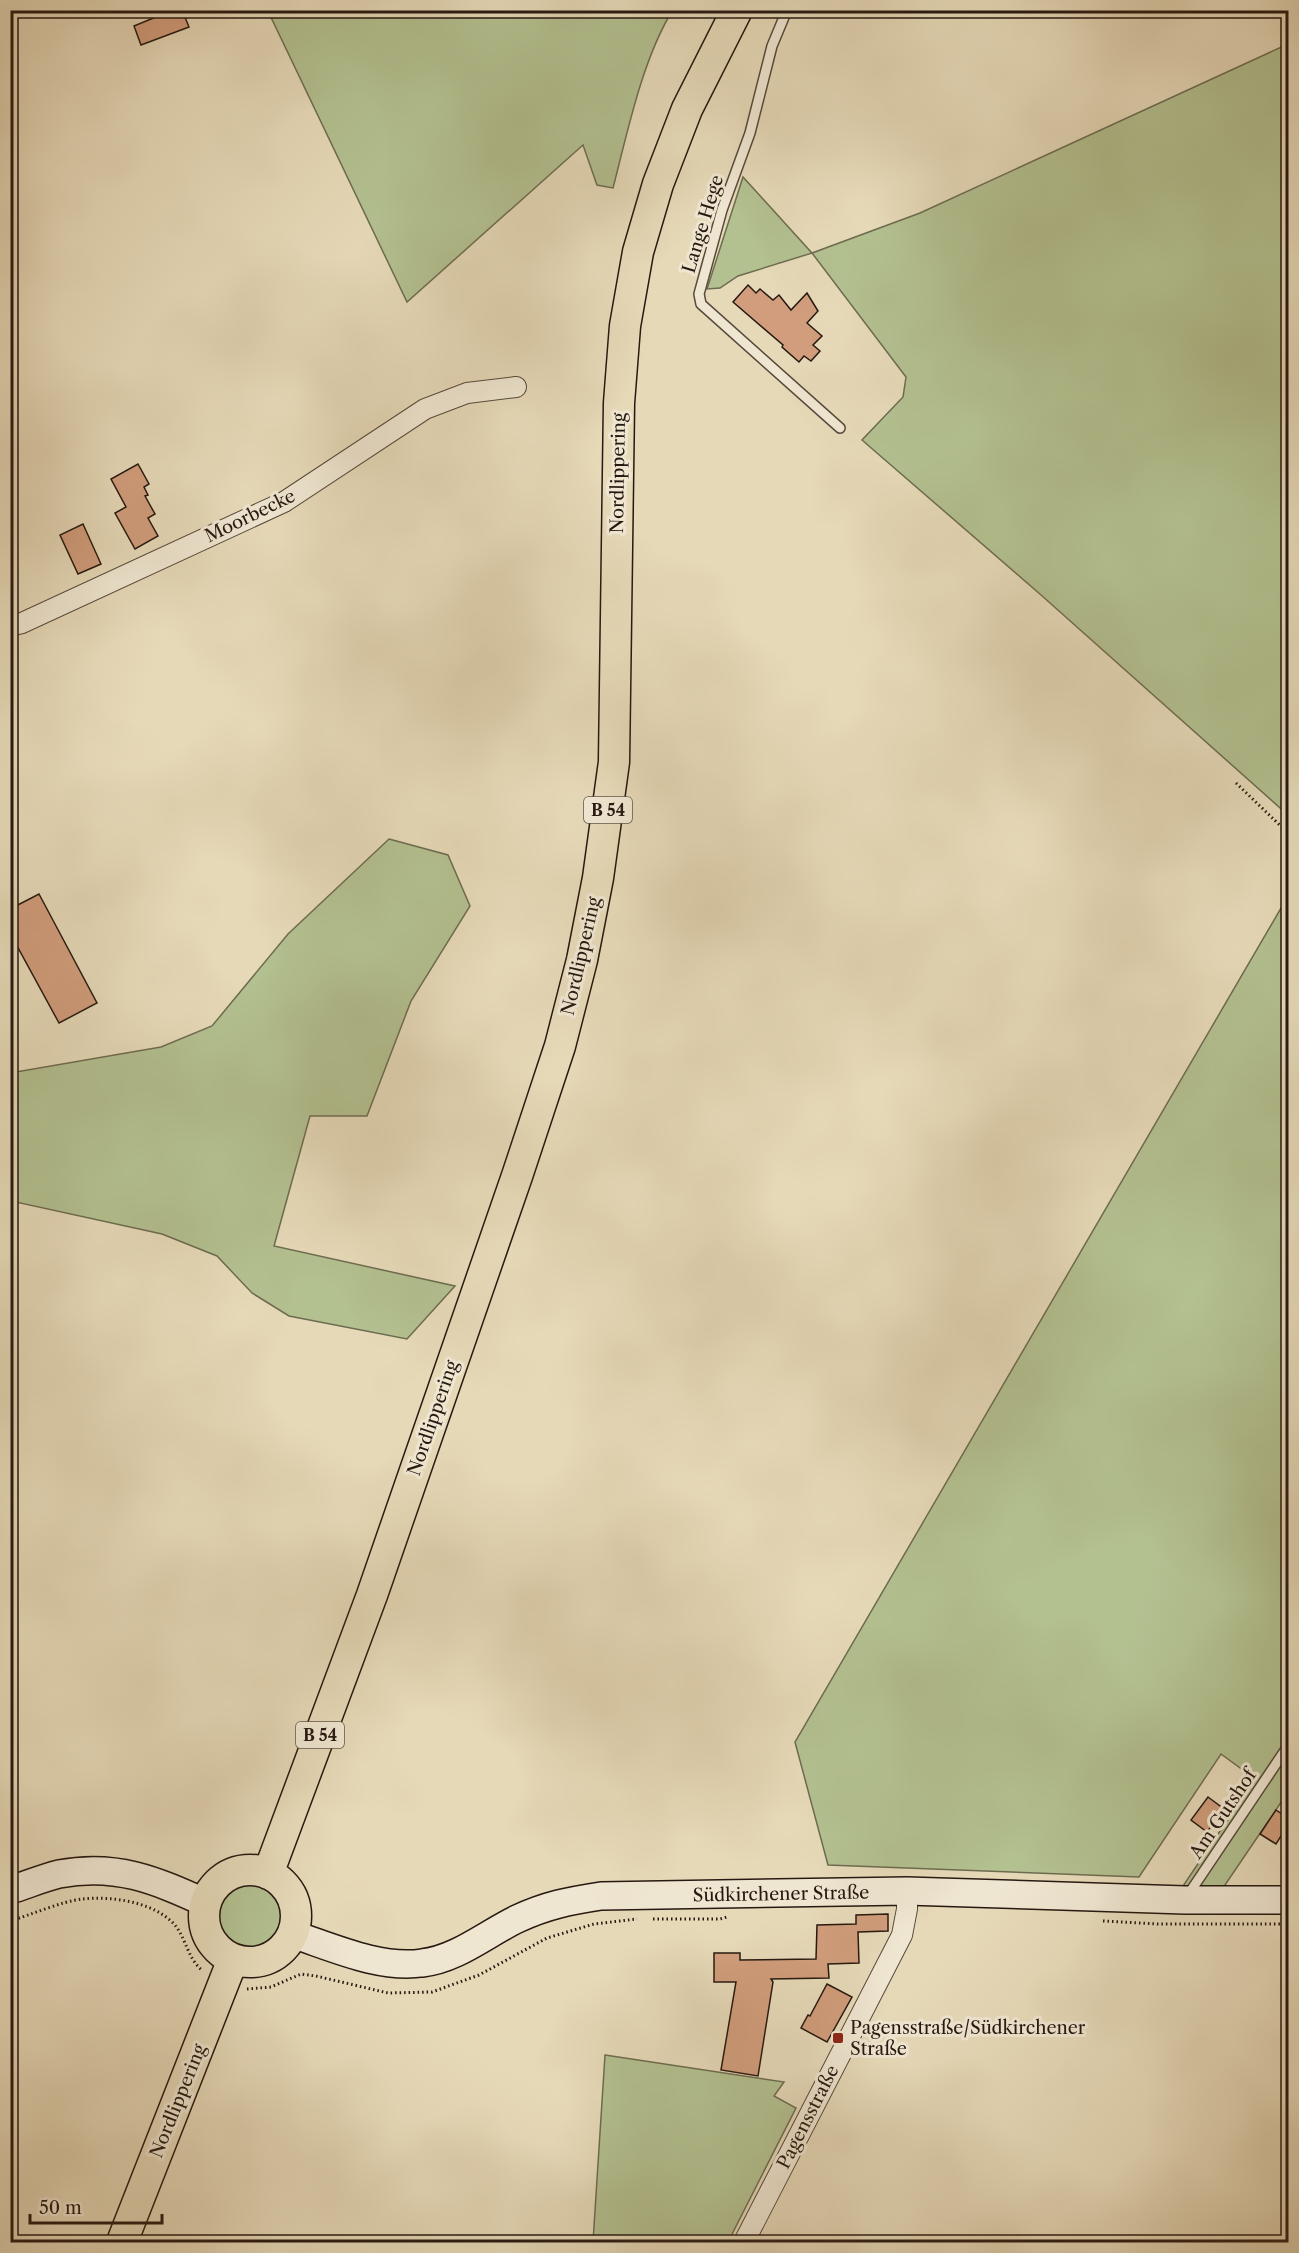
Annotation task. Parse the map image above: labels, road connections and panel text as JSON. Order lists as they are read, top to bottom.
{
  "streets": {
    "main road": ["Nordlippering", "B 54"],
    "street": ["Moorbecke", "Südkirchener Straße", "Pagensstraße"],
    "lane": ["Lange Hege", "Am Gutshof"]
  },
  "crossings": [
    ["Nordlippering", "Südkirchener Straße"],
    ["Am Gutshof", "Südkirchener Straße"],
    ["Südkirchener Straße", "Pagensstraße"]
  ],
  "places": {
    "transit": ["Pagensstraße/Südkirchener Straße"]
  },
  "scale_bar": "50 m"
}
